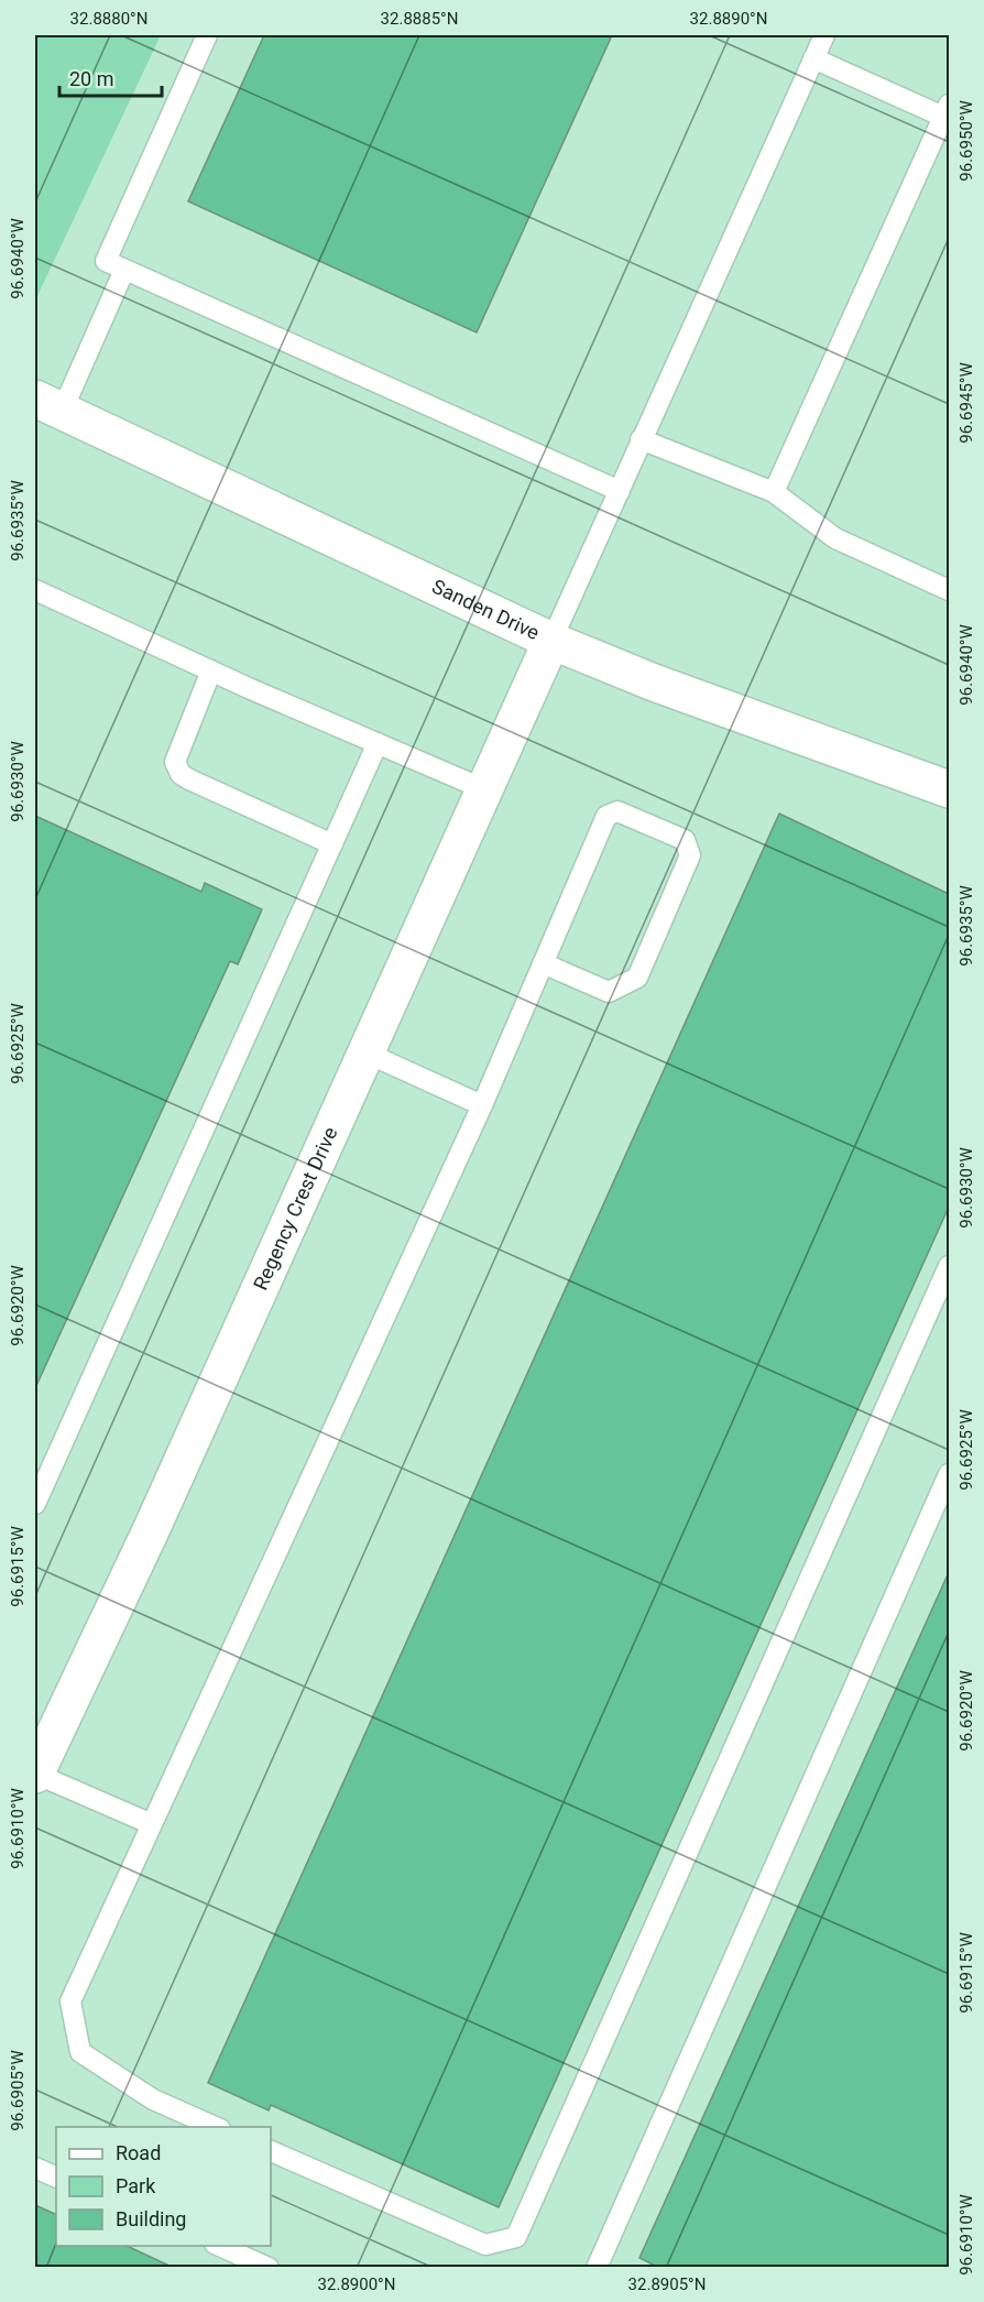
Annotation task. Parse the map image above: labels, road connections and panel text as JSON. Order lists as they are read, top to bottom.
{
  "streets": {
    "street": ["Sanden Drive", "Regency Crest Drive"]
  },
  "crossings": [
    ["Sanden Drive", "Regency Crest Drive"]
  ],
  "legend": ["Road", "Park", "Building"],
  "scale_bar": "20 m",
  "coordinates": [
    "32.8880°N",
    "32.8885°N",
    "32.8890°N",
    "96.6950°W",
    "96.6940°W",
    "96.6945°W",
    "96.6935°W",
    "96.6930°W",
    "96.6925°W",
    "96.6920°W",
    "96.6915°W",
    "96.6910°W",
    "96.6905°W",
    "32.8900°N",
    "32.8905°N"
  ]
}
